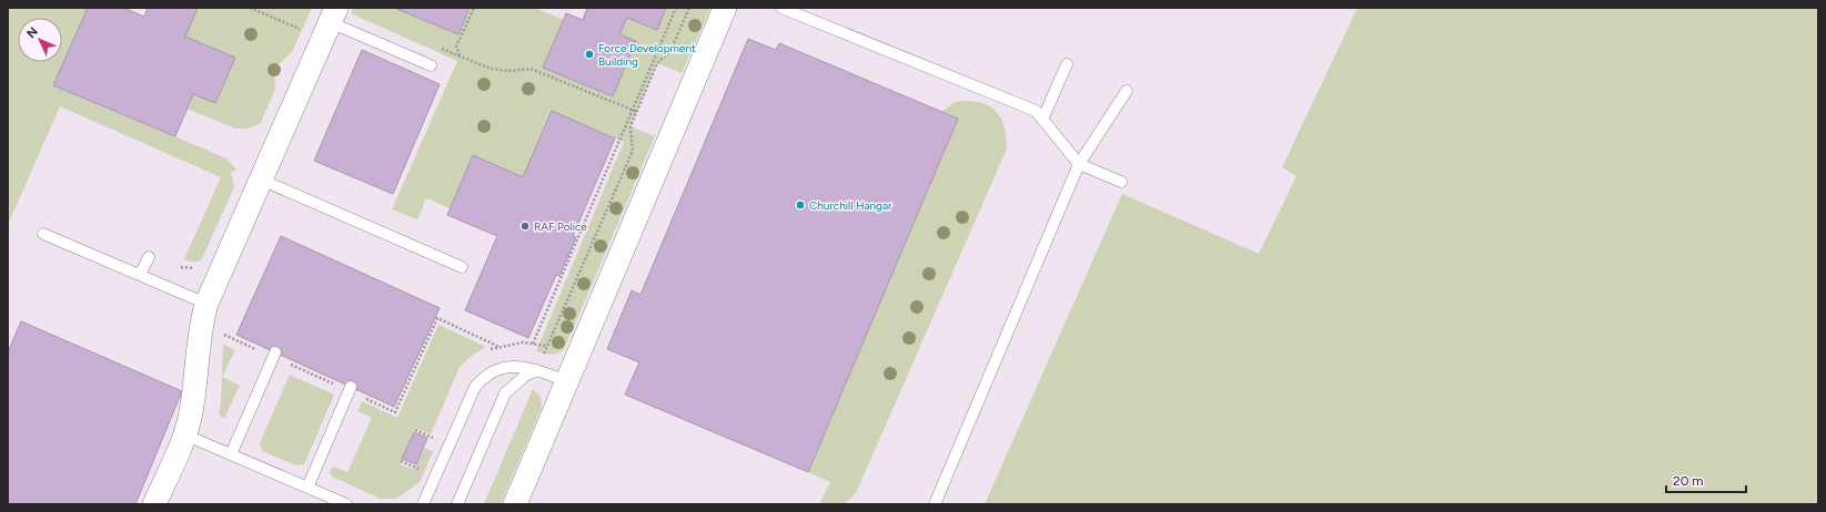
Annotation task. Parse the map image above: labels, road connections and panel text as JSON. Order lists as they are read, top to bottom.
{
  "places": ["Force Development Building", "Churchill Hangar", "RAF Police"],
  "scale_bar": "20 m",
  "north": "top left"
}
